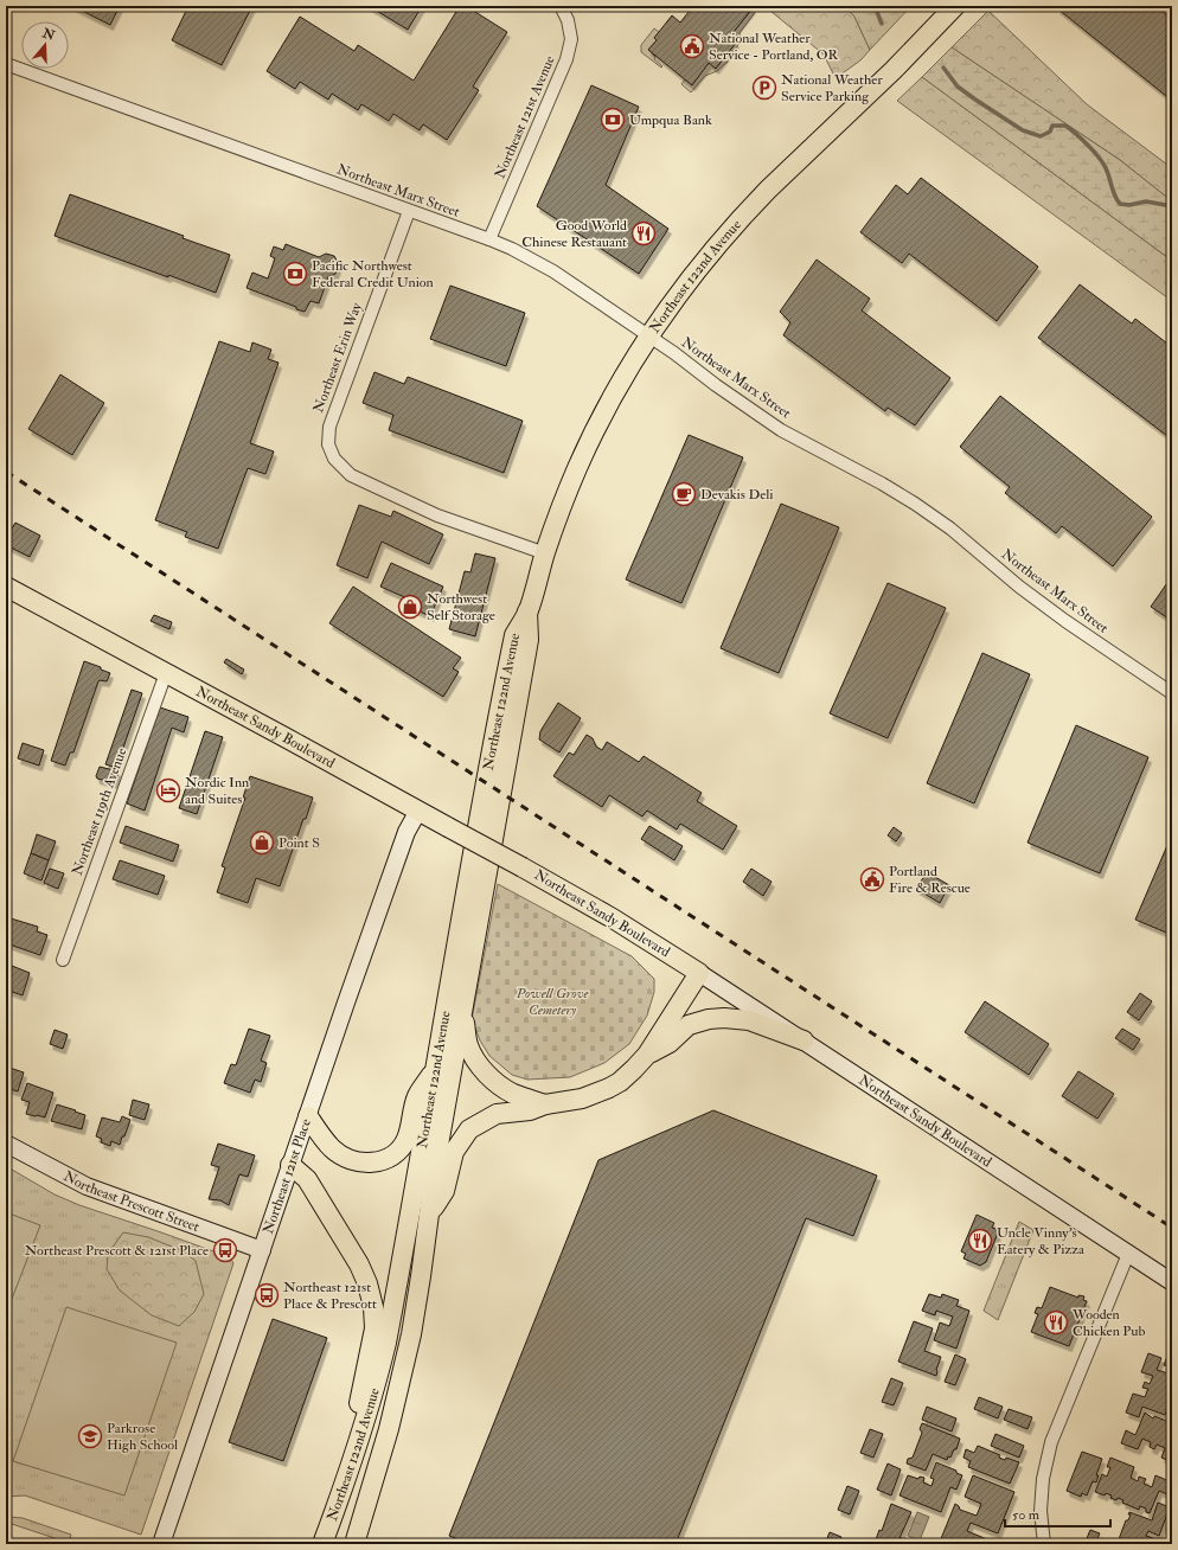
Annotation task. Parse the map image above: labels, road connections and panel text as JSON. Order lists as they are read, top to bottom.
{
  "streets": {
    "main road": ["Northeast 122nd Avenue", "Northeast Sandy Boulevard"],
    "street": [
      "Northeast 121st Avenue",
      "Northeast Marx Street",
      "Northeast Erin Way",
      "Northeast 119th Avenue",
      "Northeast 121st Place",
      "Northeast Prescott Street"
    ]
  },
  "crossings": [
    ["Northeast 121st Avenue", "Northeast Marx Street"],
    ["Northeast Marx Street", "Northeast 122nd Avenue"],
    ["Northeast Marx Street", "Northeast Erin Way"],
    ["Northeast 122nd Avenue", "Northeast Erin Way"],
    ["Northeast Sandy Boulevard", "Northeast 119th Avenue"],
    ["Northeast Sandy Boulevard", "Northeast 121st Place"],
    ["Northeast 121st Place", "Northeast Prescott Street"]
  ],
  "parks": ["Powell Grove Cemetery"],
  "places": {
    "public building": ["National Weather Service - Portland, OR", "Portland Fire & Rescue"],
    "parking": ["National Weather Service Parking"],
    "bank": ["Umpqua Bank", "Pacific Northwest Federal Credit Union"],
    "restaurant": ["Good World Chinese Restauant", "Uncle Vinny's Eatery & Pizza", "Wooden Chicken Pub"],
    "cafe": ["Devakis Deli"],
    "shop": ["Northwest Self Storage", "Point S"],
    "hotel": ["Nordic Inn and Suites"],
    "bus stop": ["Northeast Prescott & 121st Place", "Northeast 121st Place & Prescott"],
    "school or university": ["Parkrose High School"]
  },
  "scale_bar": "50 m",
  "north": "top"
}
